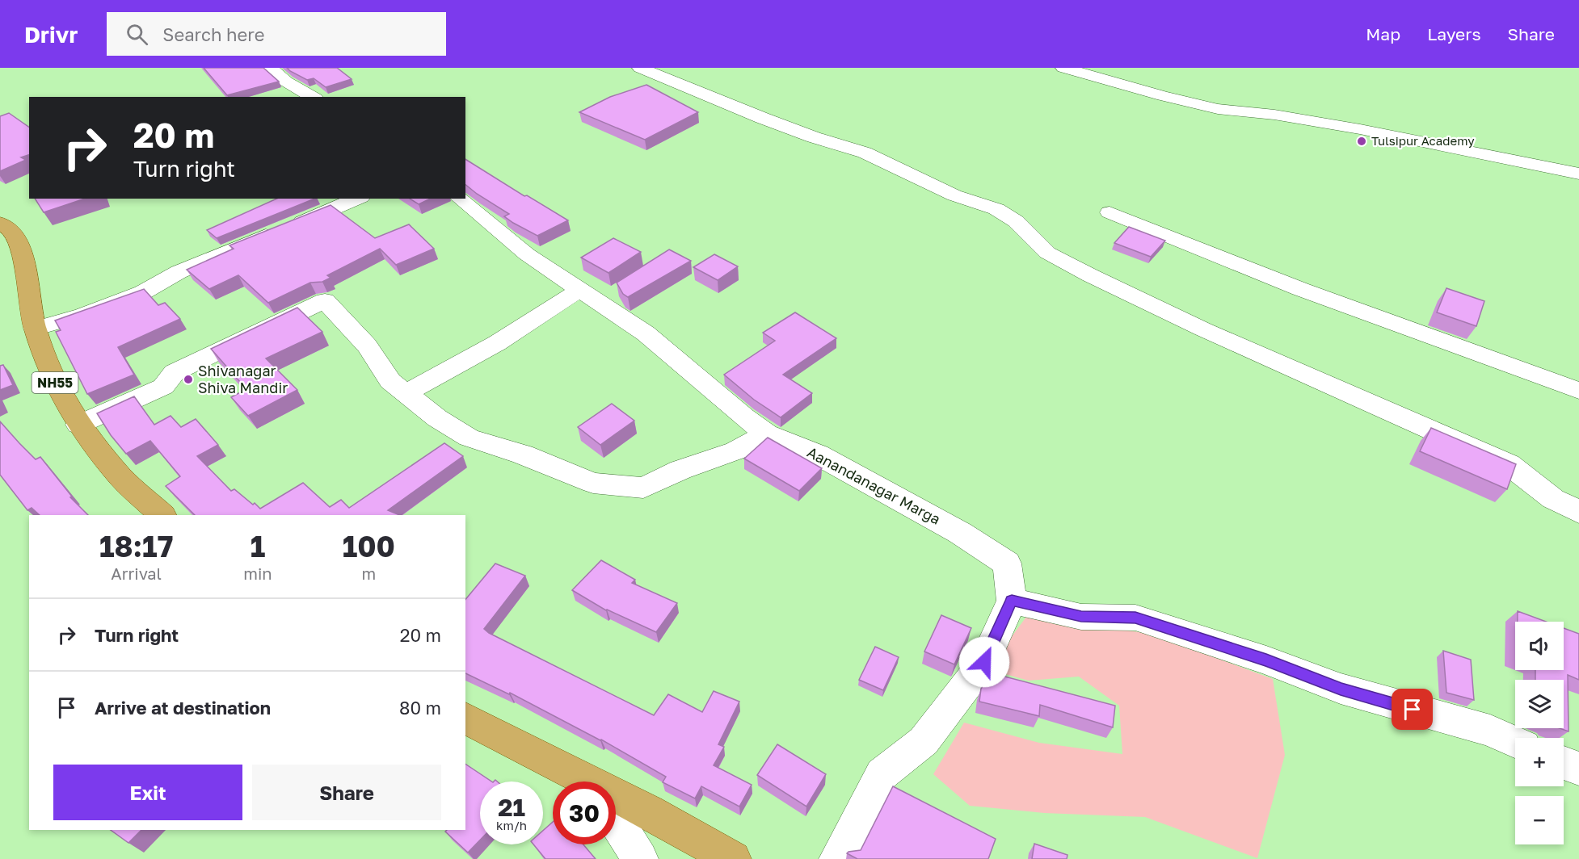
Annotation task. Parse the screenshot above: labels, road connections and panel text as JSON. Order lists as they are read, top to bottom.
{
  "streets": {
    "main road": ["NH55"],
    "street": ["Aanandanagar Marga"]
  },
  "places": ["Tulsipur Academy", "Shivanagar Shiva Mandir"],
  "page": {
    "header": "Drivr",
    "search": "Search here",
    "nav": ["Map", "Layers", "Share"],
    "turn": ["20 m", "Turn right"],
    "eta": [
      "18:17",
      "Arrival",
      "1",
      "min",
      "100",
      "m"
    ],
    "list": [
      {
        "name": "Turn right",
        "value": "20 m"
      },
      {
        "name": "Arrive at destination",
        "value": "80 m"
      }
    ],
    "map_buttons": ["+", "−"],
    "buttons": ["Exit", "Share"],
    "speed": "21 km/h",
    "limit": "30"
  }
}
